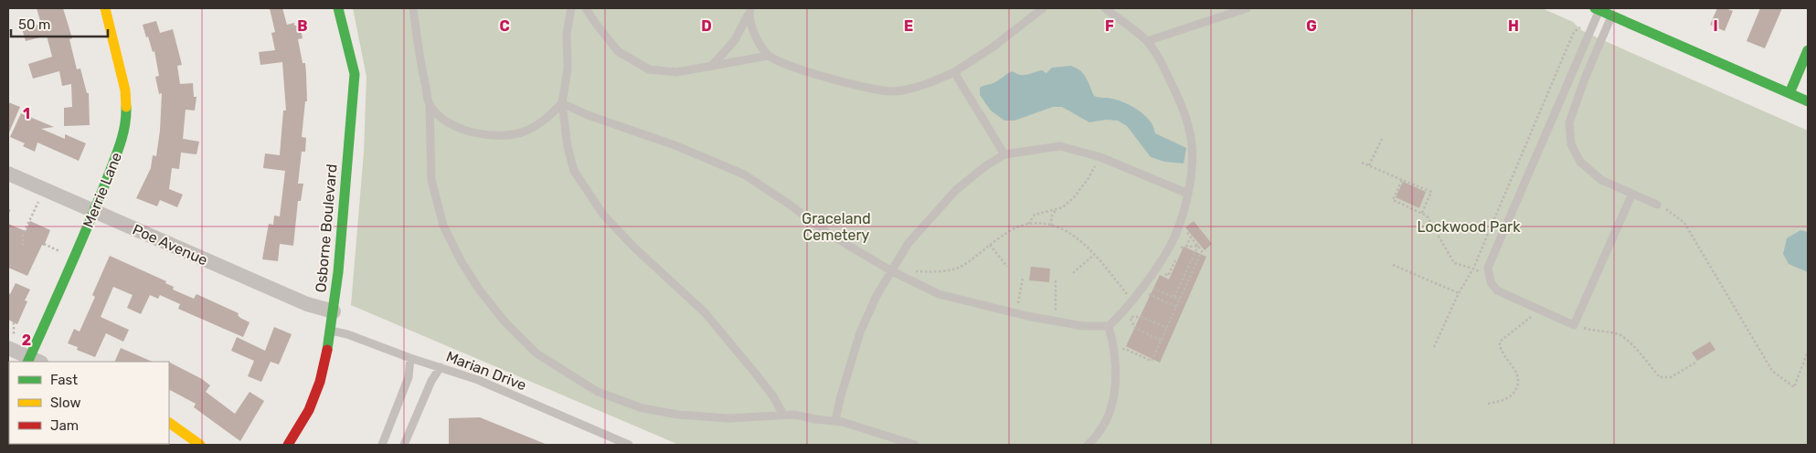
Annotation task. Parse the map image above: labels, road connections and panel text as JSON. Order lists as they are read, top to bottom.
{
  "streets": {
    "street": ["Merrie Lane", "Osborne Boulevard", "Poe Avenue"],
    "lane": ["Marian Drive"]
  },
  "crossings": [
    ["Merrie Lane", "Poe Avenue"],
    ["Osborne Boulevard", "Poe Avenue"],
    ["Osborne Boulevard", "Marian Drive"]
  ],
  "parks": ["Graceland Cemetery", "Lockwood Park"],
  "legend": ["Fast", "Slow", "Jam"],
  "scale_bar": "50 m",
  "grid": {
    "columns": [
      "B",
      "C",
      "D",
      "E",
      "F",
      "G",
      "H",
      "I"
    ],
    "rows": ["1", "2"]
  }
}
